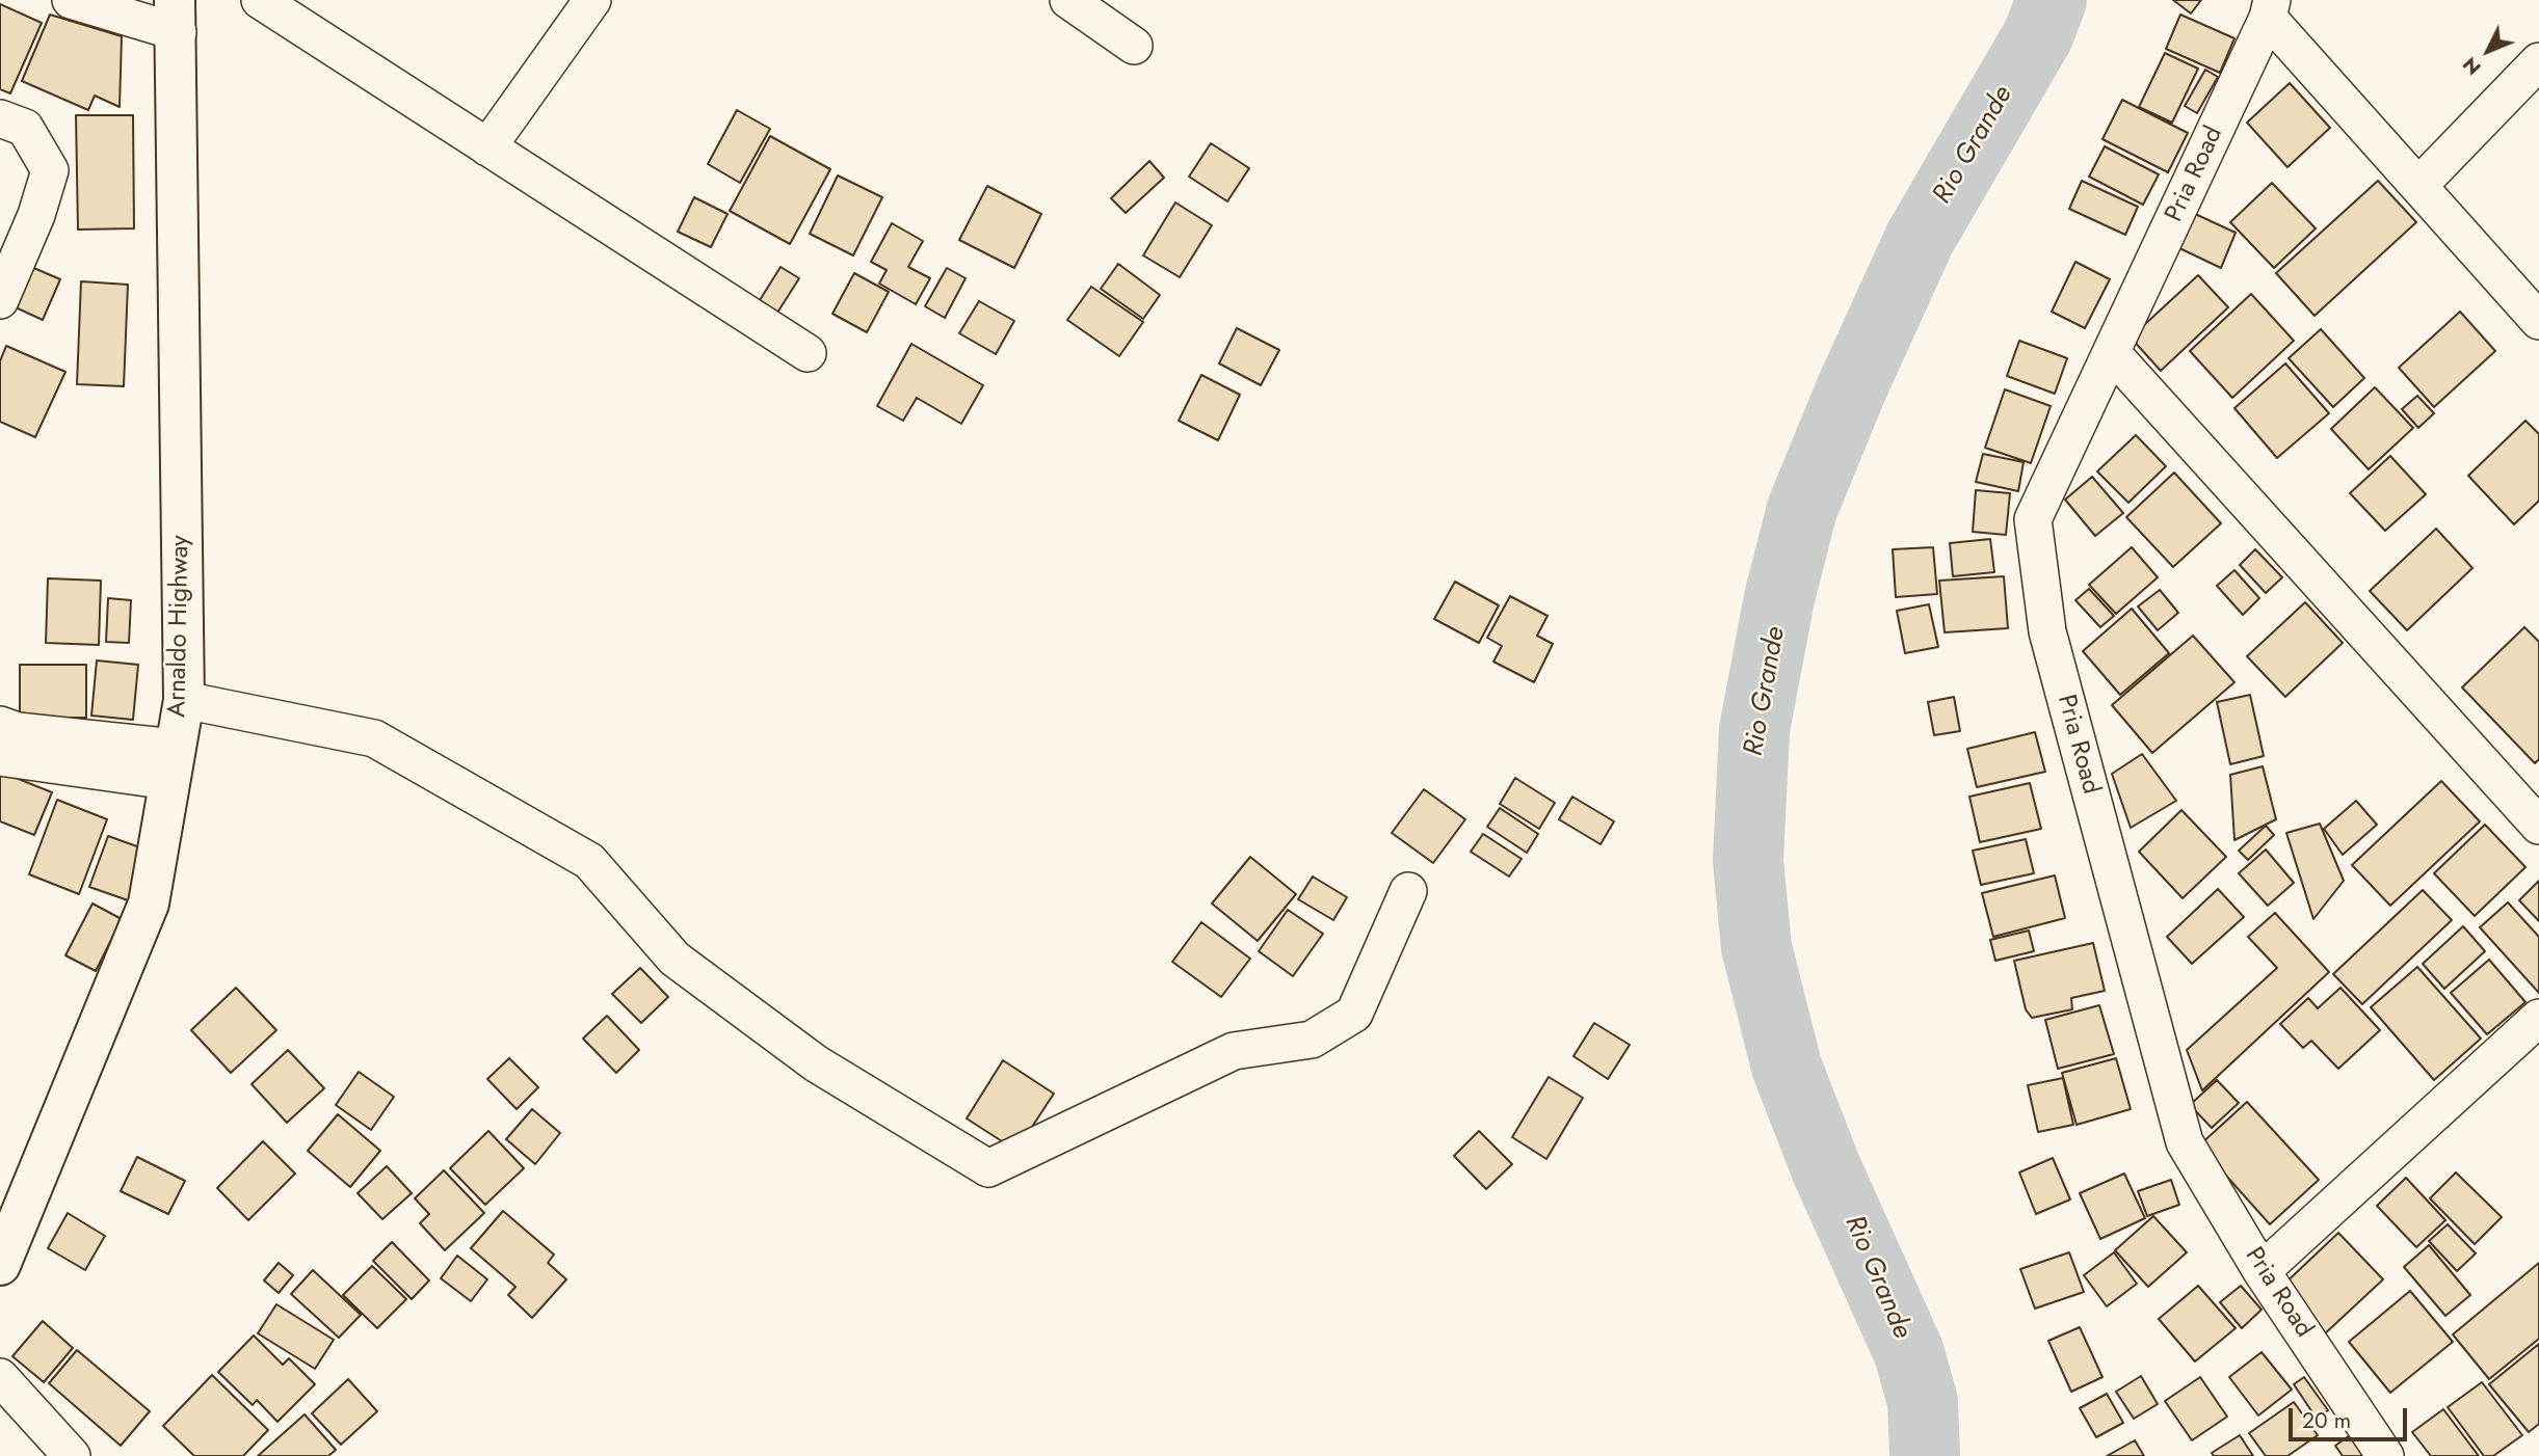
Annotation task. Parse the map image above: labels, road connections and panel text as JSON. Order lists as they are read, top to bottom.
{
  "streets": {
    "main road": ["Arnaldo Highway"],
    "street": ["Pria Road"]
  },
  "water": ["Rio Grande"],
  "scale_bar": "20 m",
  "north": "bottom left"
}
